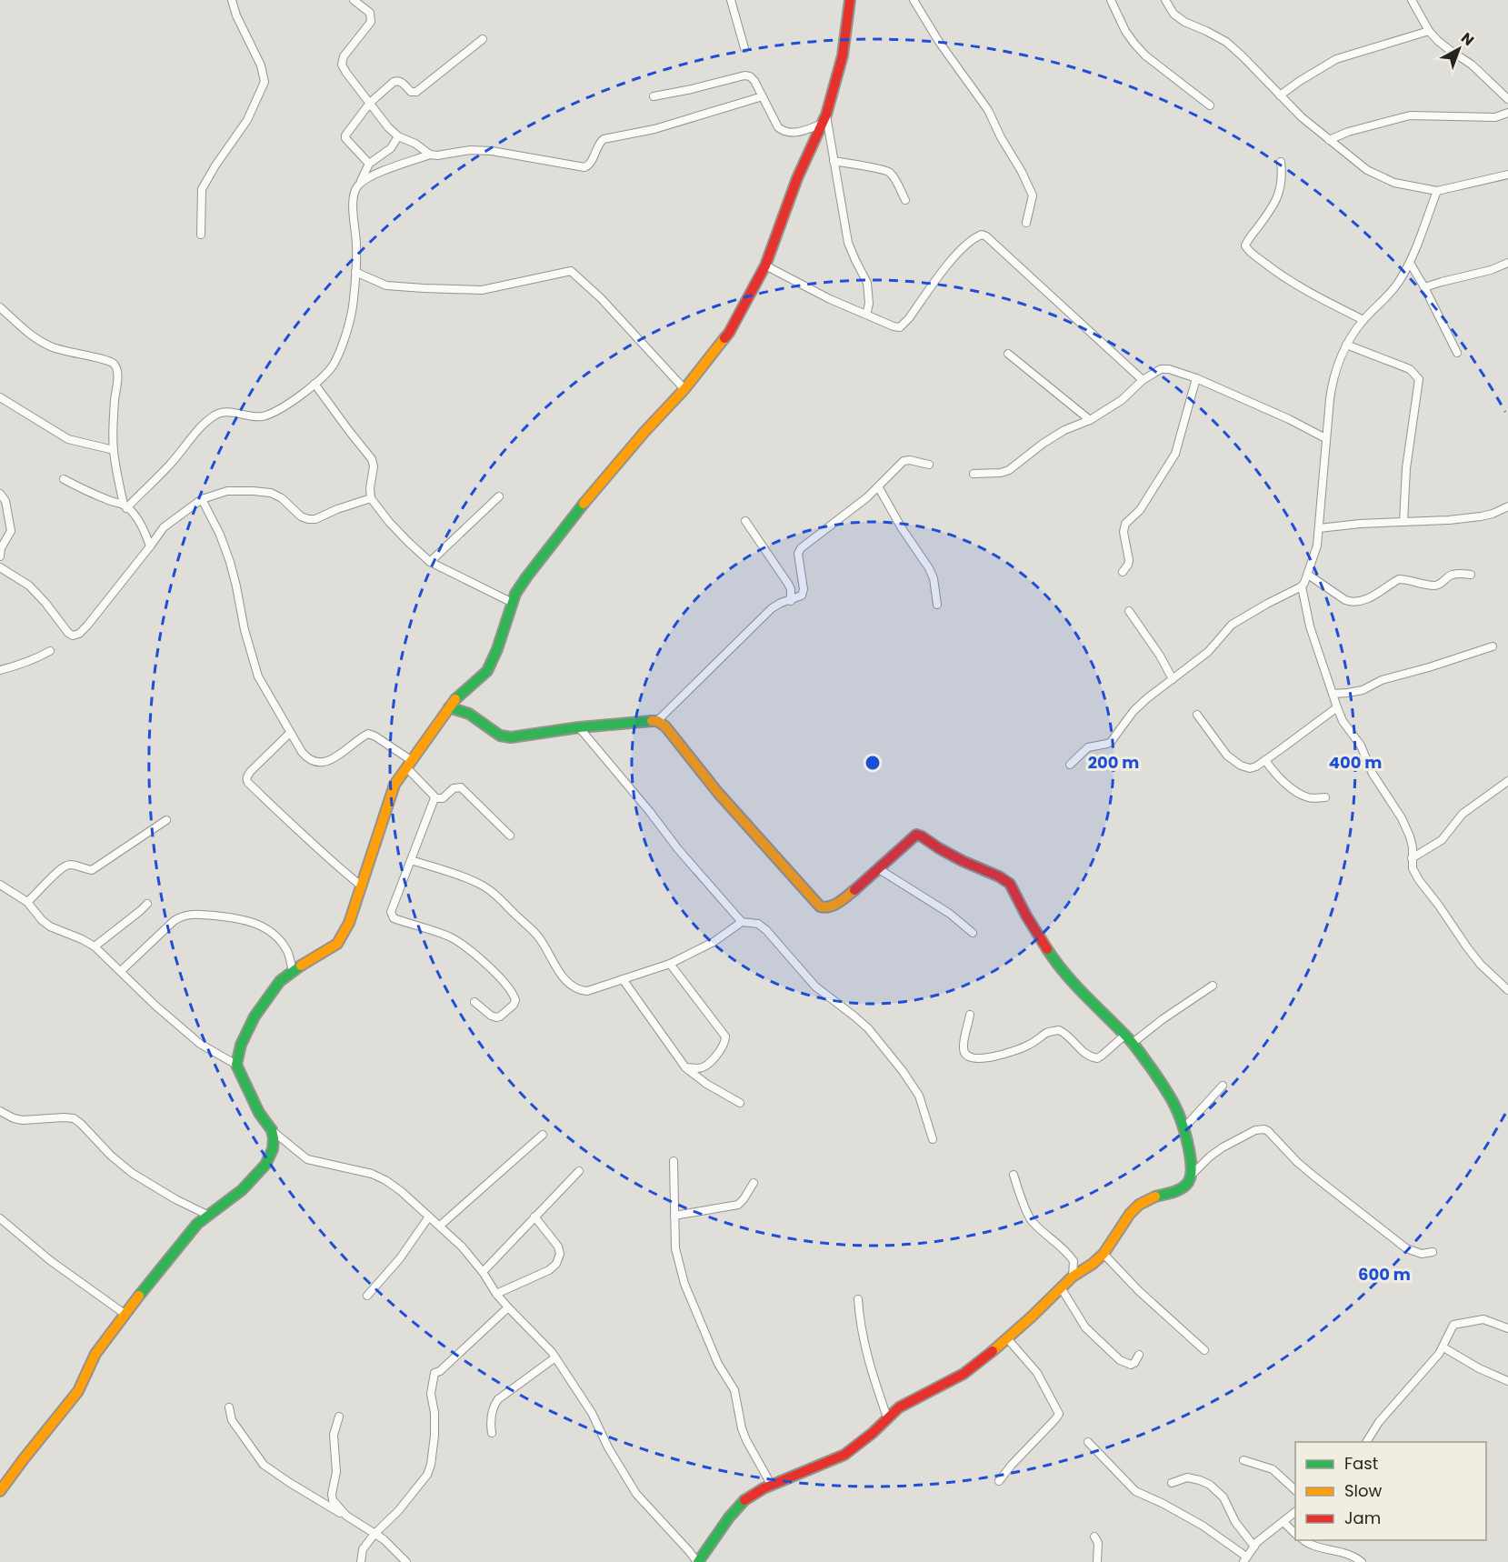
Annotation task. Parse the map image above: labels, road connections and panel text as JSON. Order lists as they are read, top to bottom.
{
  "legend": ["Fast", "Slow", "Jam"],
  "north": "top right",
  "rings": ["200 m", "400 m", "600 m"]
}
